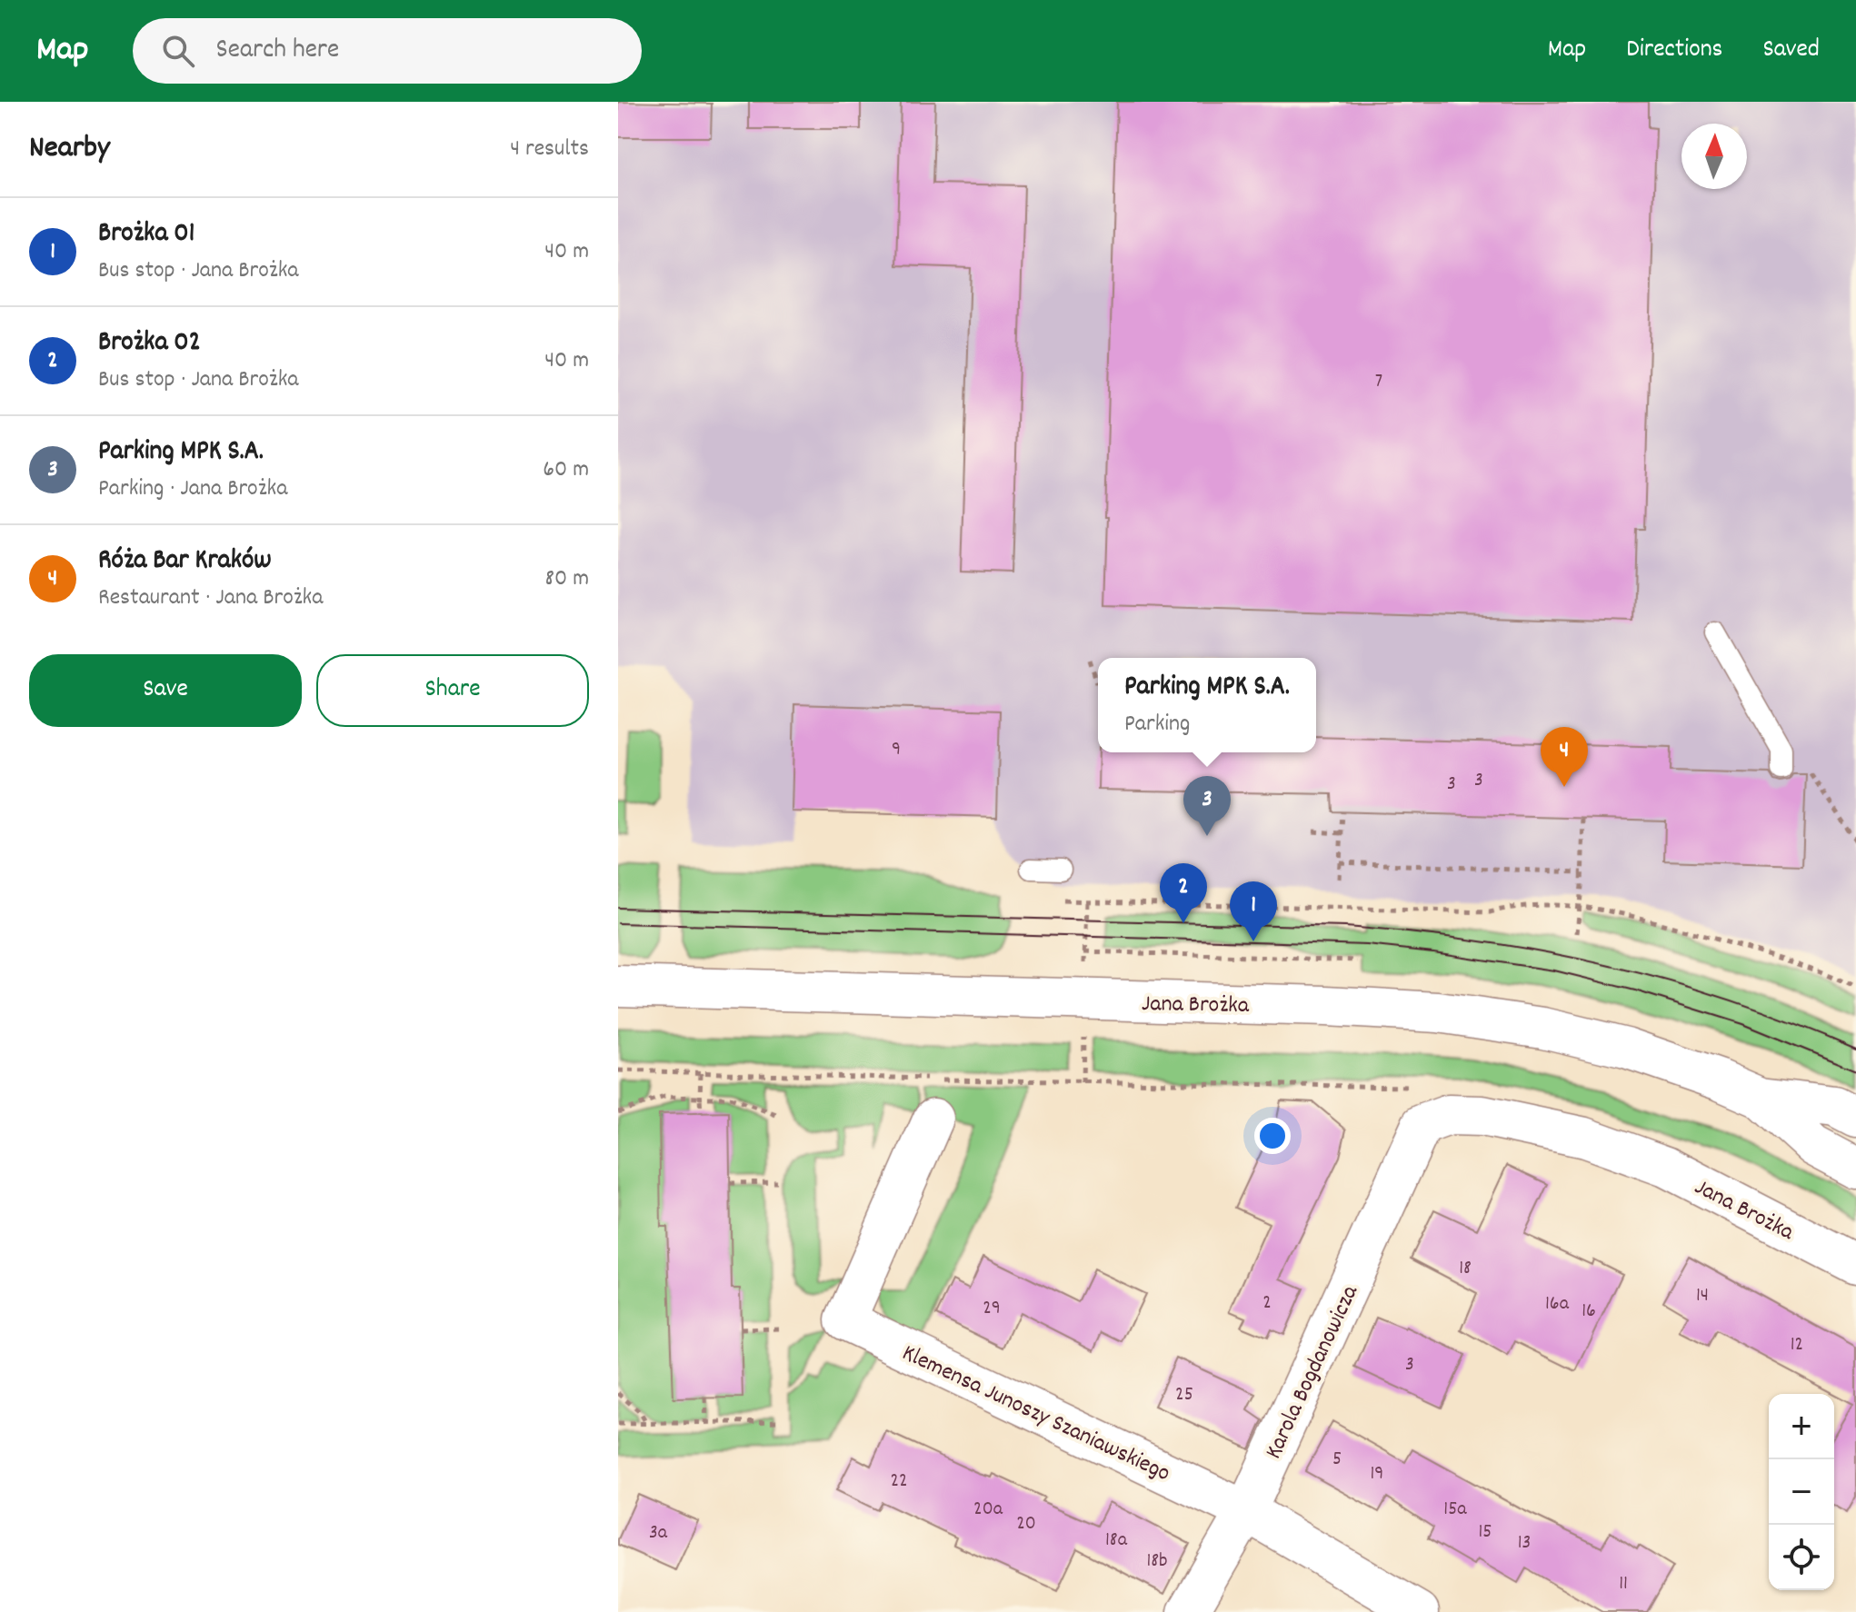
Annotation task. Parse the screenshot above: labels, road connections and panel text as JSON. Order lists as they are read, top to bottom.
{
  "streets": {
    "street": ["Jana Brożka", "Karola Bogdanowicza", "Klemensa Junoszy Szaniawskiego"]
  },
  "crossings": [
    ["Jana Brożka", "Karola Bogdanowicza"],
    ["Karola Bogdanowicza", "Klemensa Junoszy Szaniawskiego"]
  ],
  "house_numbers": [
    "7",
    "9",
    "3",
    "3",
    "18",
    "14",
    "2",
    "16a",
    "29",
    "16",
    "12",
    "3",
    "25",
    "5",
    "19",
    "22",
    "20a",
    "15a",
    "20",
    "15",
    "3a",
    "18a",
    "13",
    "18b",
    "11"
  ],
  "north": "top",
  "page": {
    "header": "Map",
    "search": "Search here",
    "nav": ["Map", "Directions", "Saved"],
    "heading": ["Nearby", "4 results"],
    "list": [
      {
        "mark": "1",
        "name": "Brożka 01",
        "note": "Bus stop · Jana Brożka",
        "value": "40 m"
      },
      {
        "mark": "2",
        "name": "Brożka 02",
        "note": "Bus stop · Jana Brożka",
        "value": "40 m"
      },
      {
        "mark": "3",
        "name": "Parking MPK S.A.",
        "note": "Parking · Jana Brożka",
        "value": "60 m"
      },
      {
        "mark": "4",
        "name": "Róża Bar Kraków",
        "note": "Restaurant · Jana Brożka",
        "value": "80 m"
      }
    ],
    "buttons": ["Save", "Share"],
    "popup": ["Parking MPK S.A.", "Parking"],
    "pins": [
      "4",
      "3",
      "2",
      "1"
    ],
    "map_buttons": ["+", "−"]
  }
}
